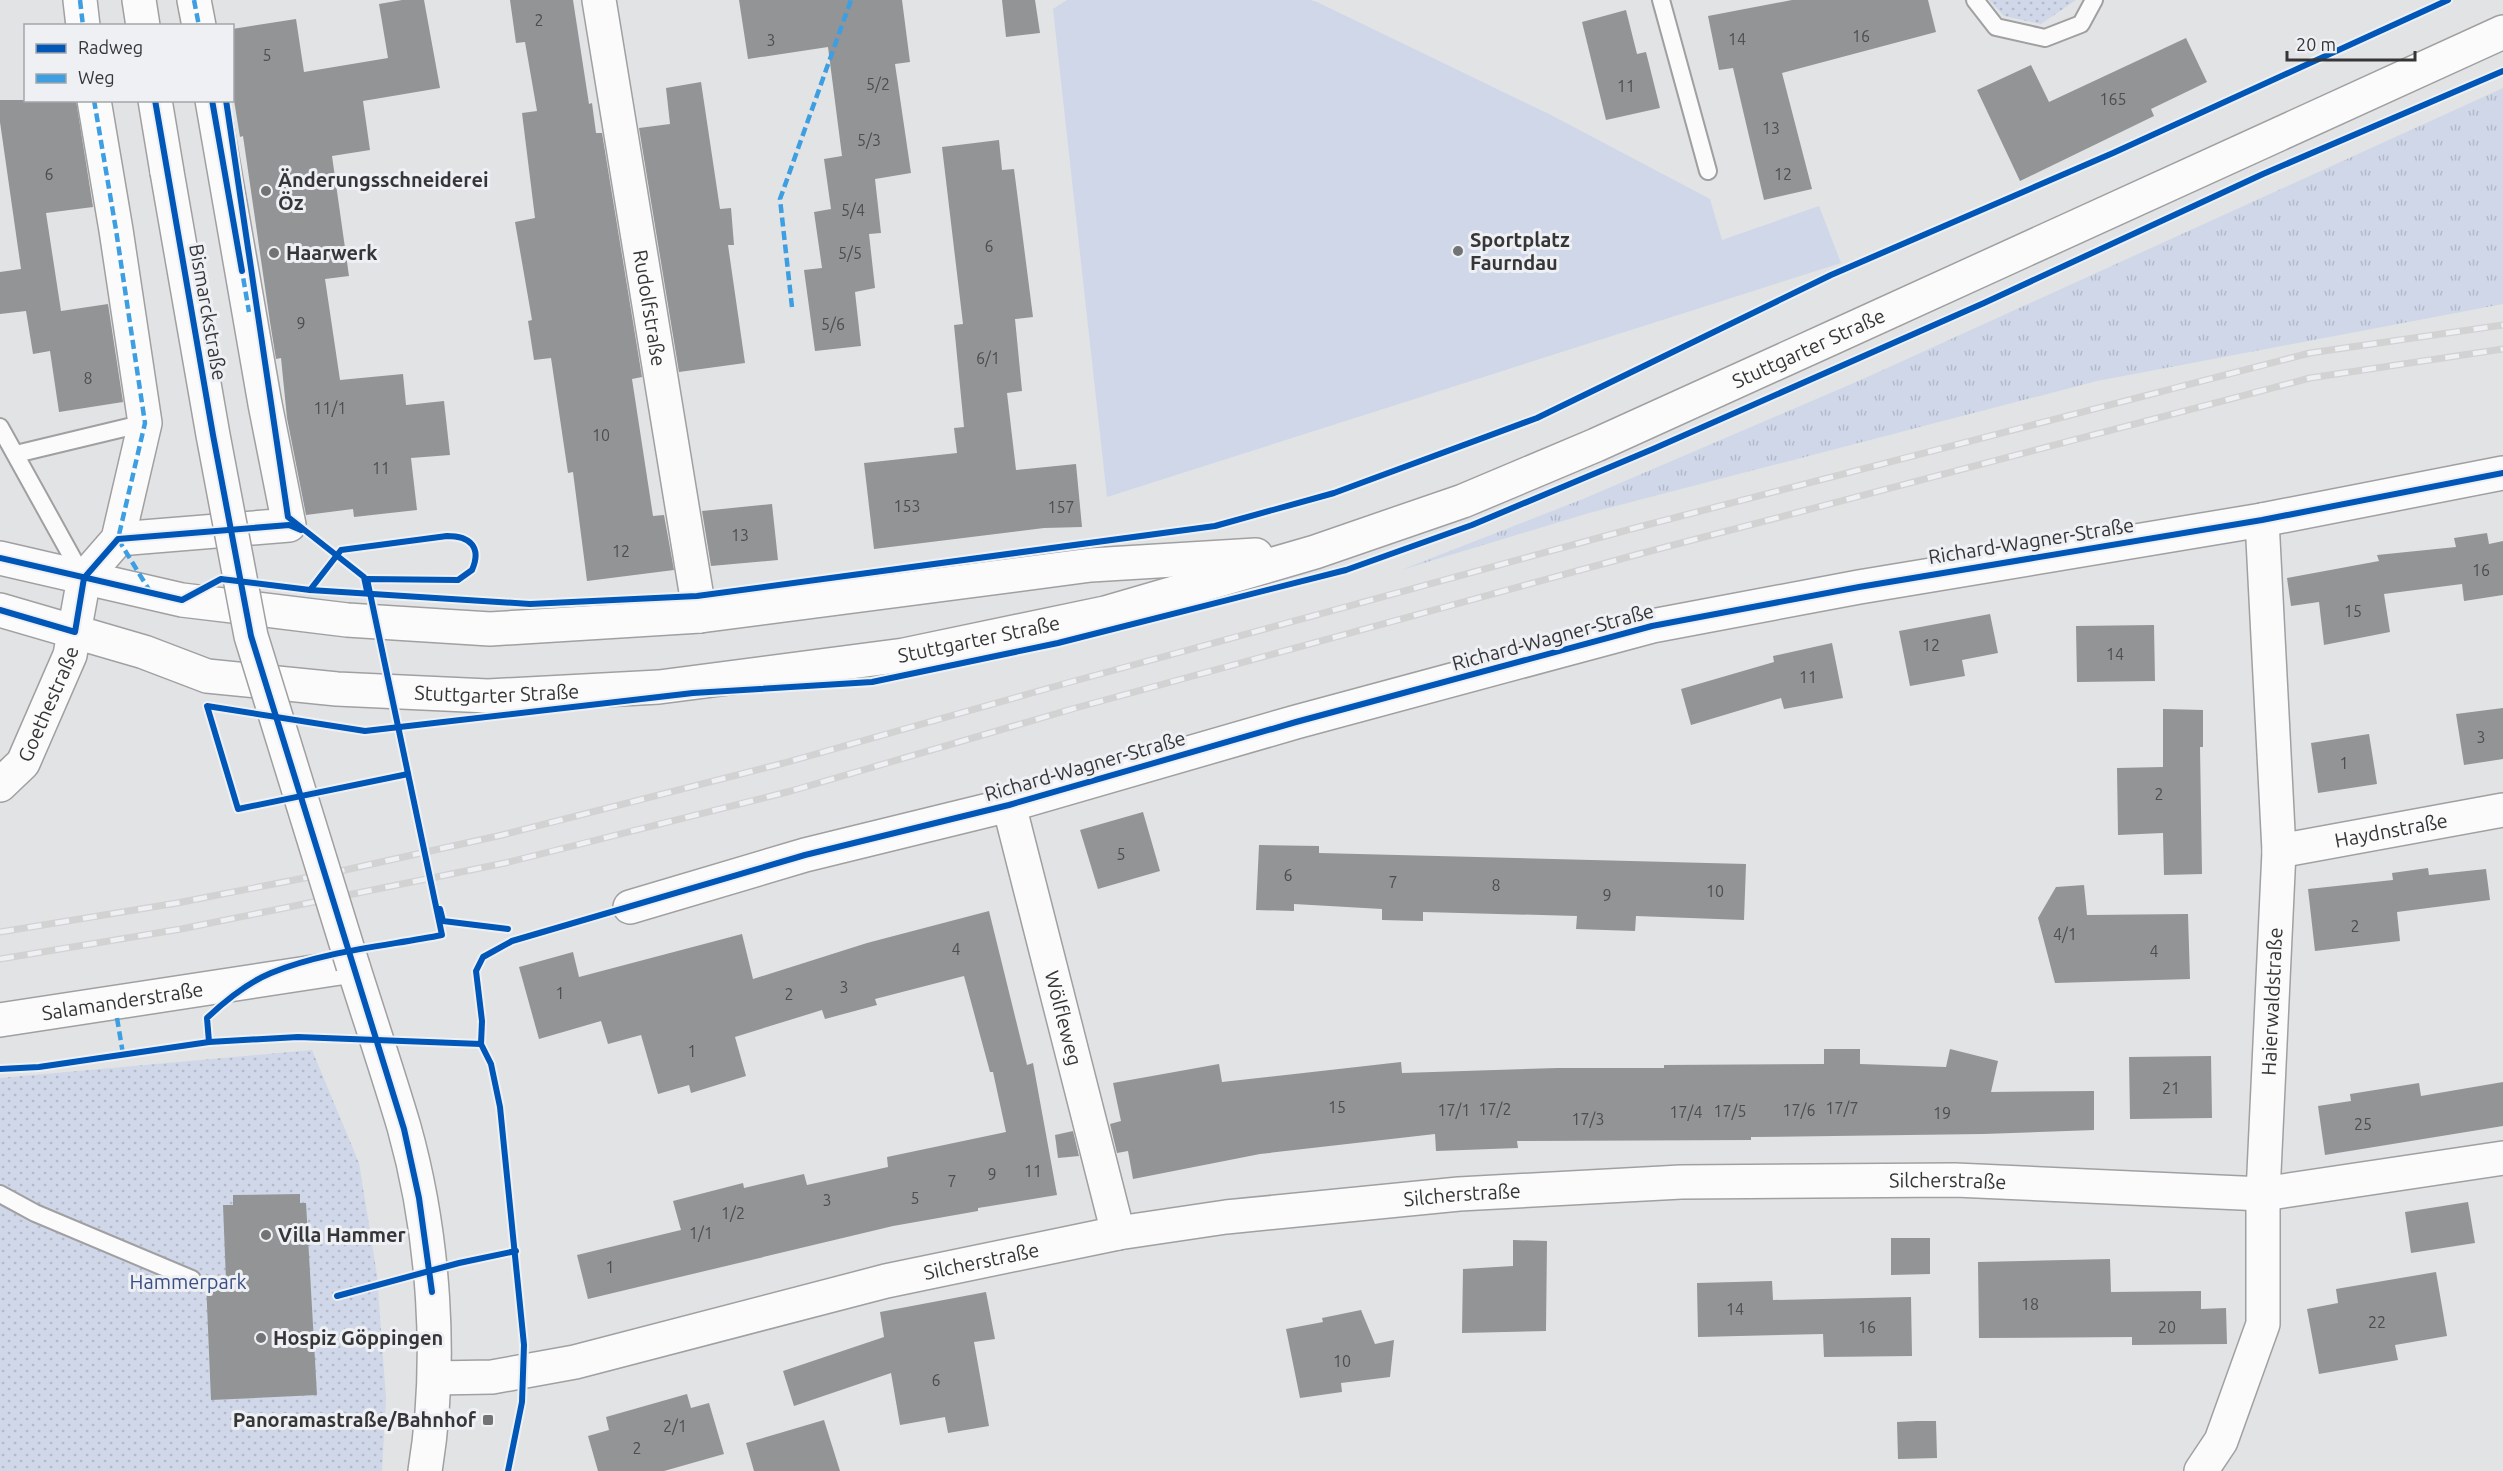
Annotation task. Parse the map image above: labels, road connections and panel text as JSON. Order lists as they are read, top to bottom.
{
  "streets": {
    "street": [
      "Rudolfstraße",
      "Bismarckstraße",
      "Stuttgarter Straße",
      "Richard-Wagner-Straße",
      "Goethestraße",
      "Haydnstraße",
      "Salamanderstraße",
      "Haierwaldstraße",
      "Wölfleweg",
      "Silcherstraße"
    ]
  },
  "crossings": [
    ["Rudolfstraße", "Stuttgarter Straße"],
    ["Bismarckstraße", "Salamanderstraße"],
    ["Bismarckstraße", "Silcherstraße"],
    ["Stuttgarter Straße", "Goethestraße"],
    ["Richard-Wagner-Straße", "Haierwaldstraße"],
    ["Richard-Wagner-Straße", "Wölfleweg"],
    ["Haydnstraße", "Haierwaldstraße"],
    ["Haierwaldstraße", "Silcherstraße"],
    ["Wölfleweg", "Silcherstraße"]
  ],
  "parks": ["Hammerpark"],
  "places": {
    "other": [
      "Änderungsschneiderei Öz",
      "Sportplatz Faurndau",
      "Haarwerk",
      "Villa Hammer",
      "Hospiz Göppingen"
    ],
    "transit": ["Panoramastraße/Bahnhof"]
  },
  "house_numbers": [
    "2",
    "16",
    "14",
    "3",
    "5",
    "5/2",
    "11",
    "165",
    "13",
    "5/3",
    "6",
    "12",
    "5/4",
    "6",
    "5/5",
    "9",
    "5/6",
    "6/1",
    "8",
    "11/1",
    "10",
    "11",
    "153",
    "157",
    "13",
    "12",
    "16",
    "15",
    "12",
    "14",
    "11",
    "3",
    "1",
    "2",
    "5",
    "6",
    "7",
    "8",
    "10",
    "9",
    "2",
    "4/1",
    "4",
    "4",
    "3",
    "1",
    "2",
    "1",
    "21",
    "15",
    "17/7",
    "17/2",
    "17/1",
    "17/6",
    "17/5",
    "17/4",
    "19",
    "17/3",
    "25",
    "11",
    "9",
    "7",
    "5",
    "3",
    "1/2",
    "1/1",
    "1",
    "18",
    "14",
    "22",
    "16",
    "20",
    "10",
    "6",
    "2/1",
    "2"
  ],
  "legend": ["Radweg", "Weg"],
  "scale_bar": "20 m"
}
